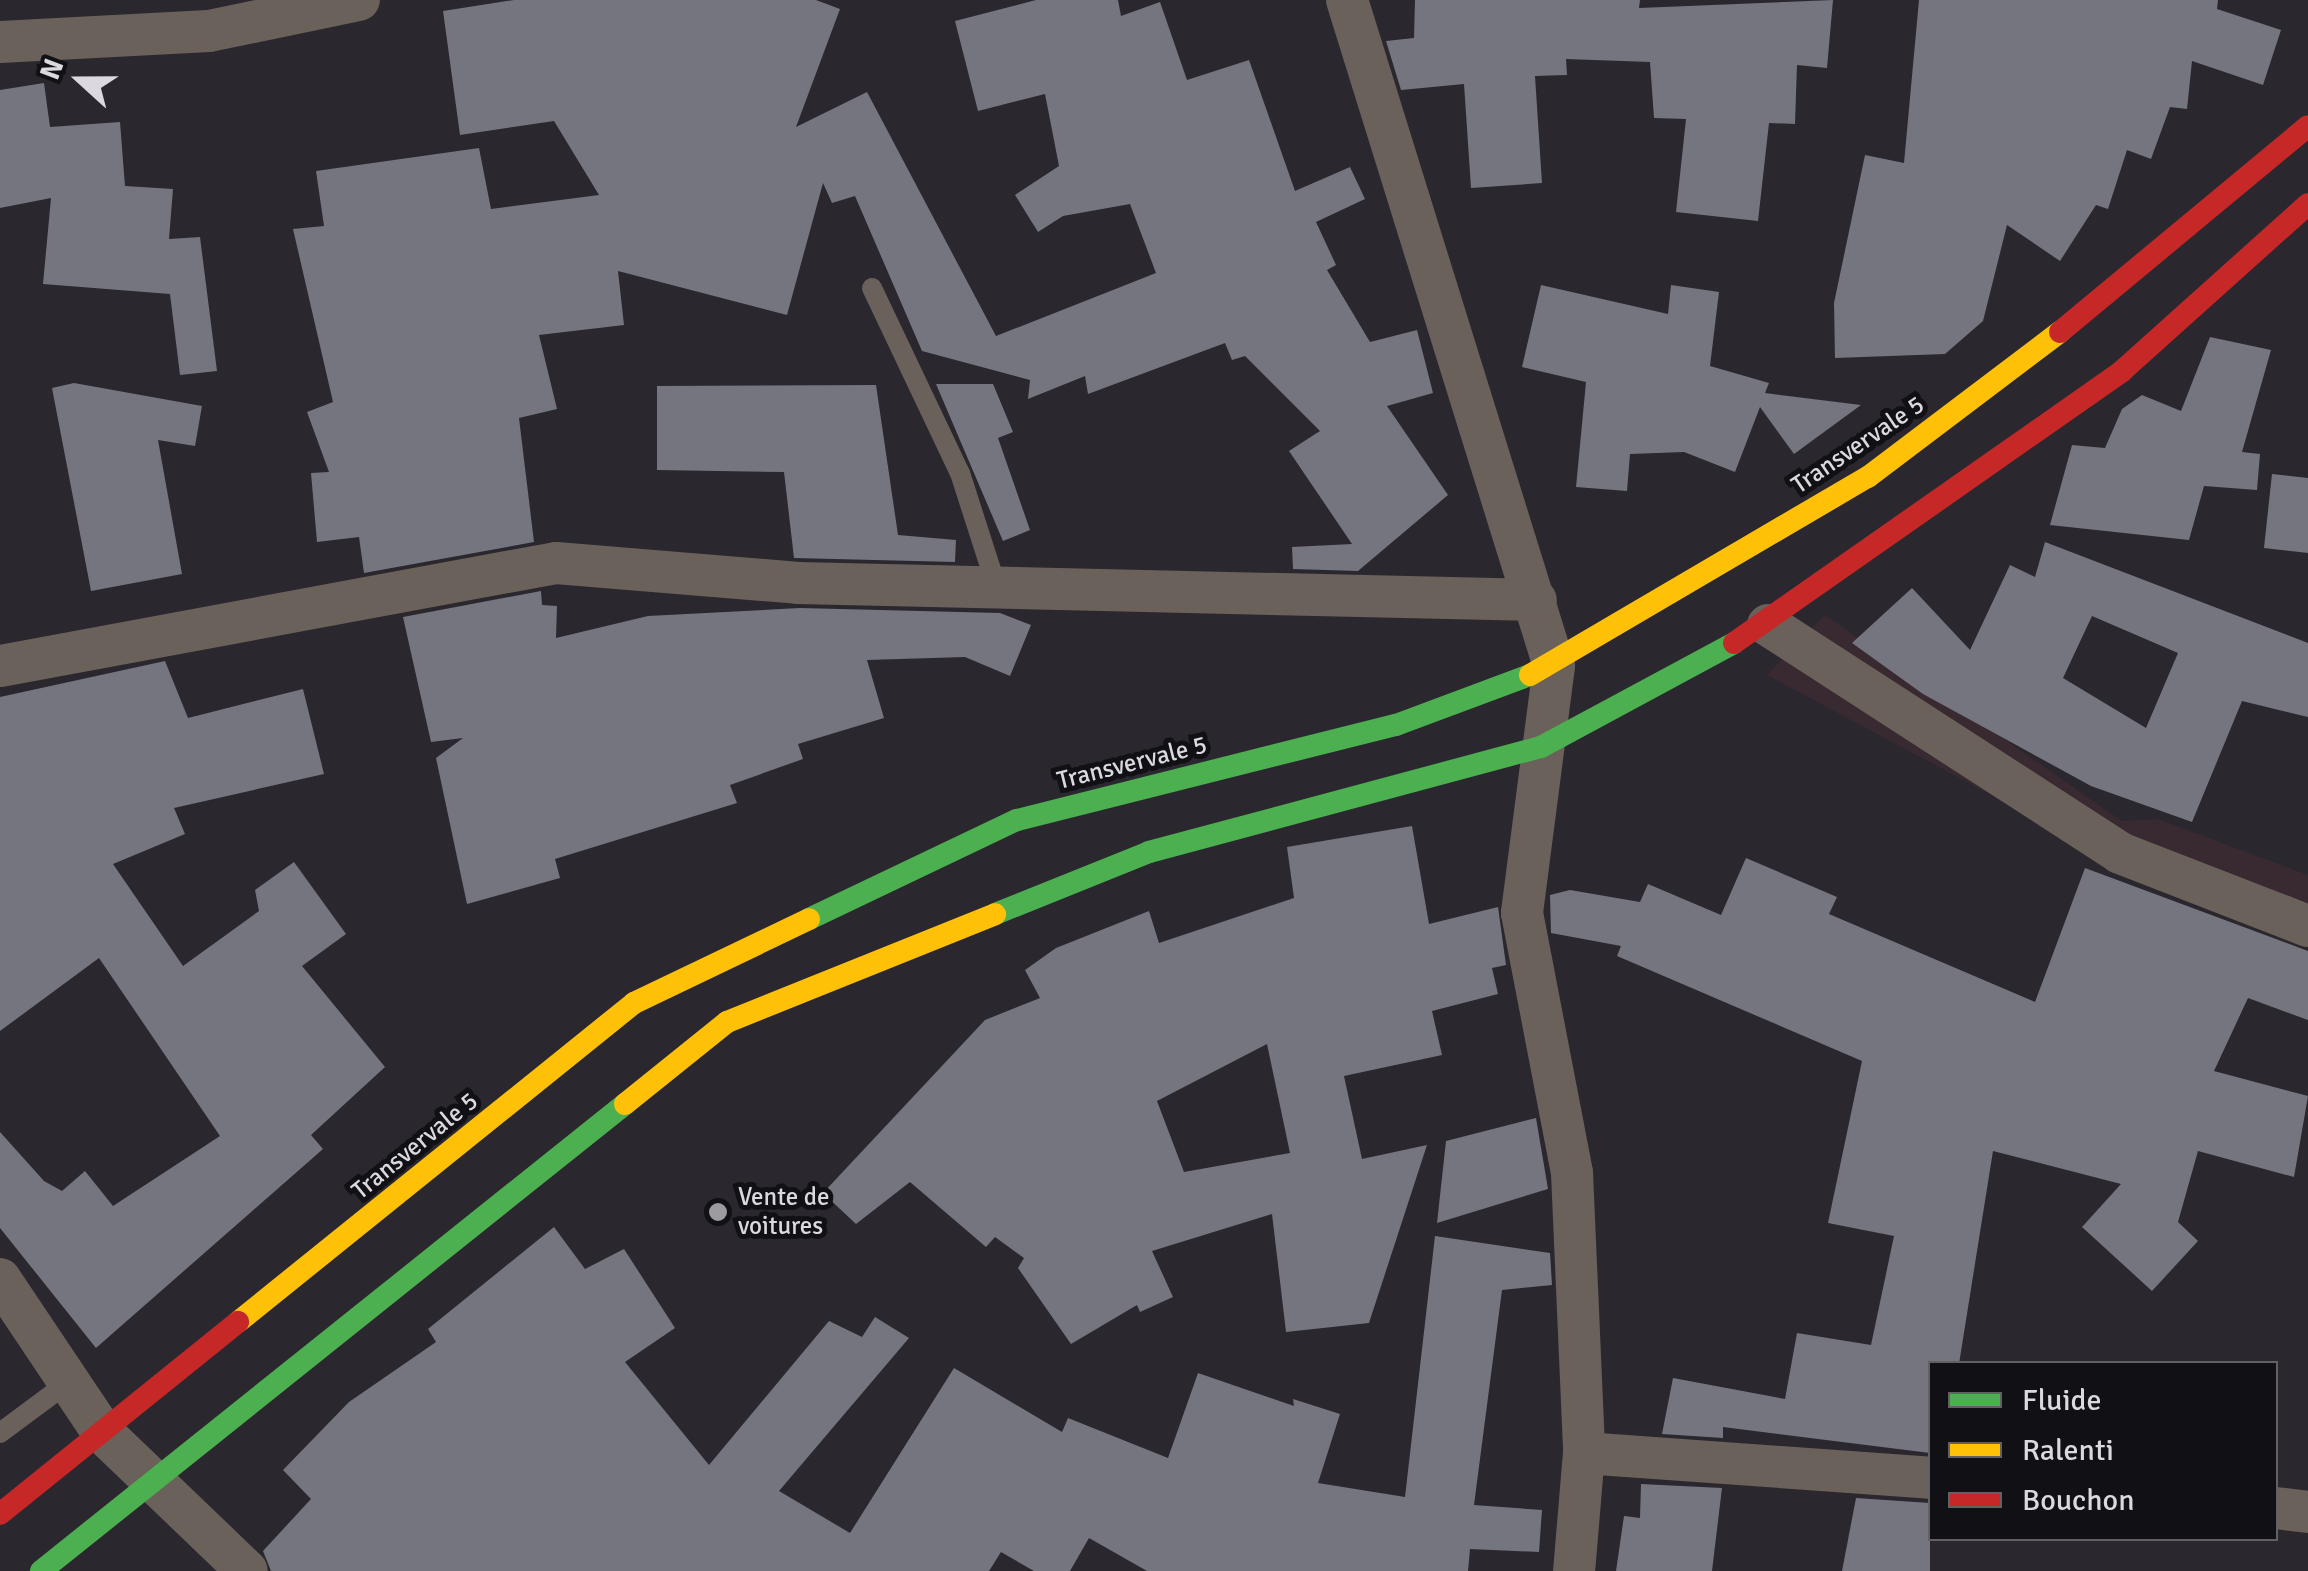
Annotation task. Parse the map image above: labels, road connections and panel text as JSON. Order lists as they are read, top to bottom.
{
  "streets": {
    "main road": ["Transvervale 5"]
  },
  "places": ["Vente de voitures"],
  "legend": ["Fluide", "Ralenti", "Bouchon"],
  "north": "left"
}
